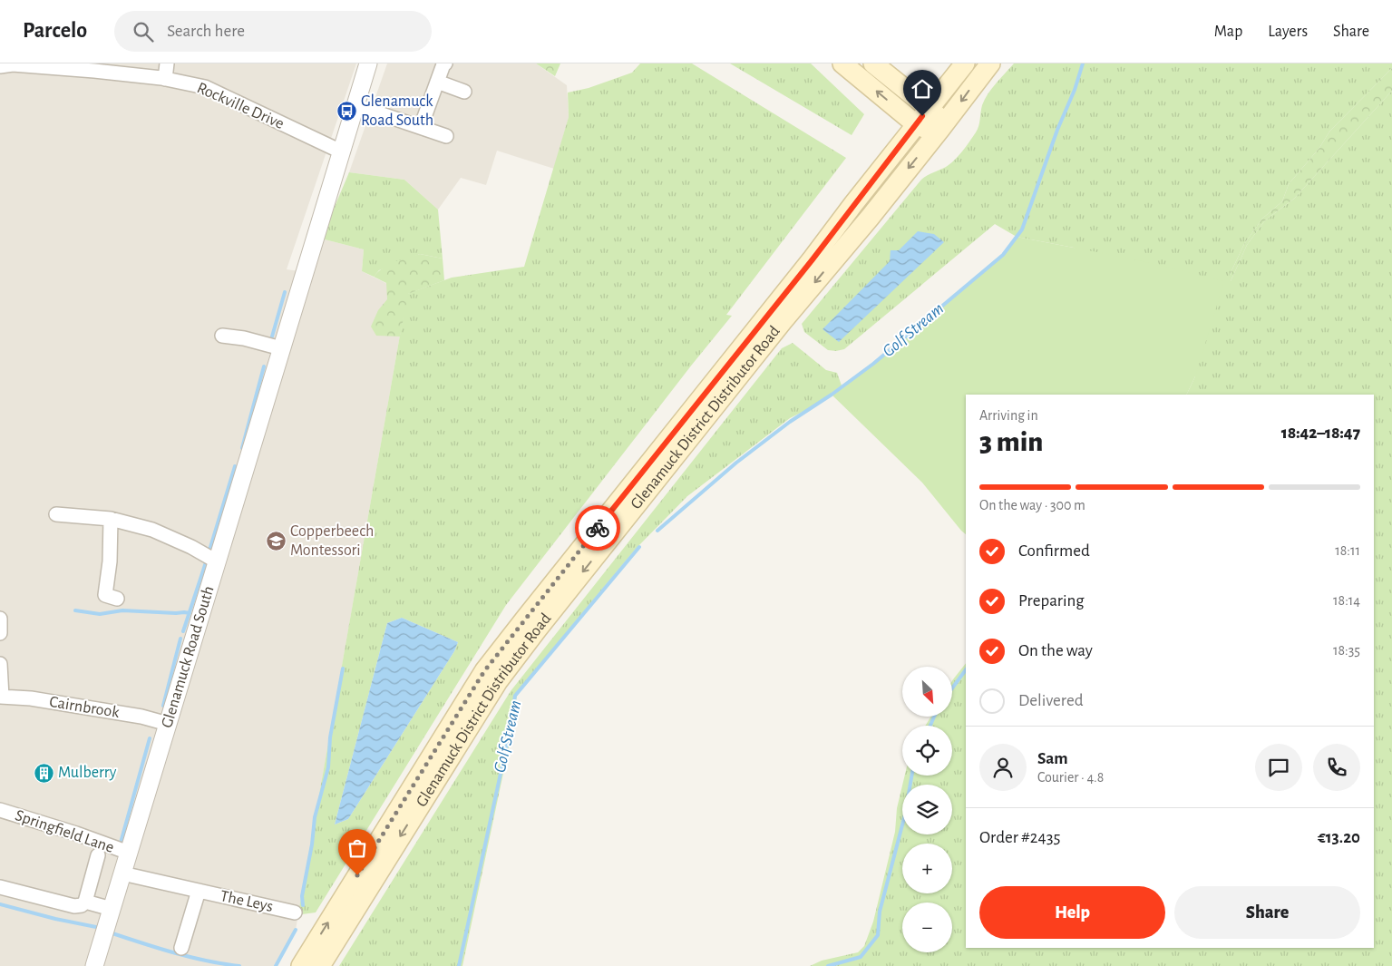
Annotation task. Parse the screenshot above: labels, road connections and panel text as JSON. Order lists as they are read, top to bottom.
{
  "streets": {
    "main road": ["Glenamuck District Distributor Road"],
    "street": [
      "Rockville Drive",
      "Glenamuck Road South",
      "Cairnbrook",
      "Springfield Lane",
      "The Leys"
    ]
  },
  "crossings": [
    ["Rockville Drive", "Glenamuck Road South"],
    ["Glenamuck Road South", "Cairnbrook"],
    ["Glenamuck Road South", "Springfield Lane"],
    ["Glenamuck Road South", "The Leys"]
  ],
  "water": ["Golf Stream"],
  "places": {
    "bus stop": ["Glenamuck Road South"],
    "school or university": ["Copperbeech Montessori"],
    "building": ["Mulberry"]
  },
  "north": "bottom right",
  "page": {
    "header": "Parcelo",
    "search": "Search here",
    "nav": ["Map", "Layers", "Share"],
    "heading": ["3 min", "Arriving in", "18:42–18:47"],
    "panel": [
      "Sam",
      "Courier · 4.8",
      "Order #2435",
      "€13.20"
    ],
    "bar": "On the way · 300 m",
    "list": [
      ["Confirmed", "18:11"],
      ["Preparing", "18:14"],
      ["On the way", "18:35"],
      "Delivered"
    ],
    "map_buttons": ["+", "−"],
    "buttons": ["Help", "Share"]
  }
}
